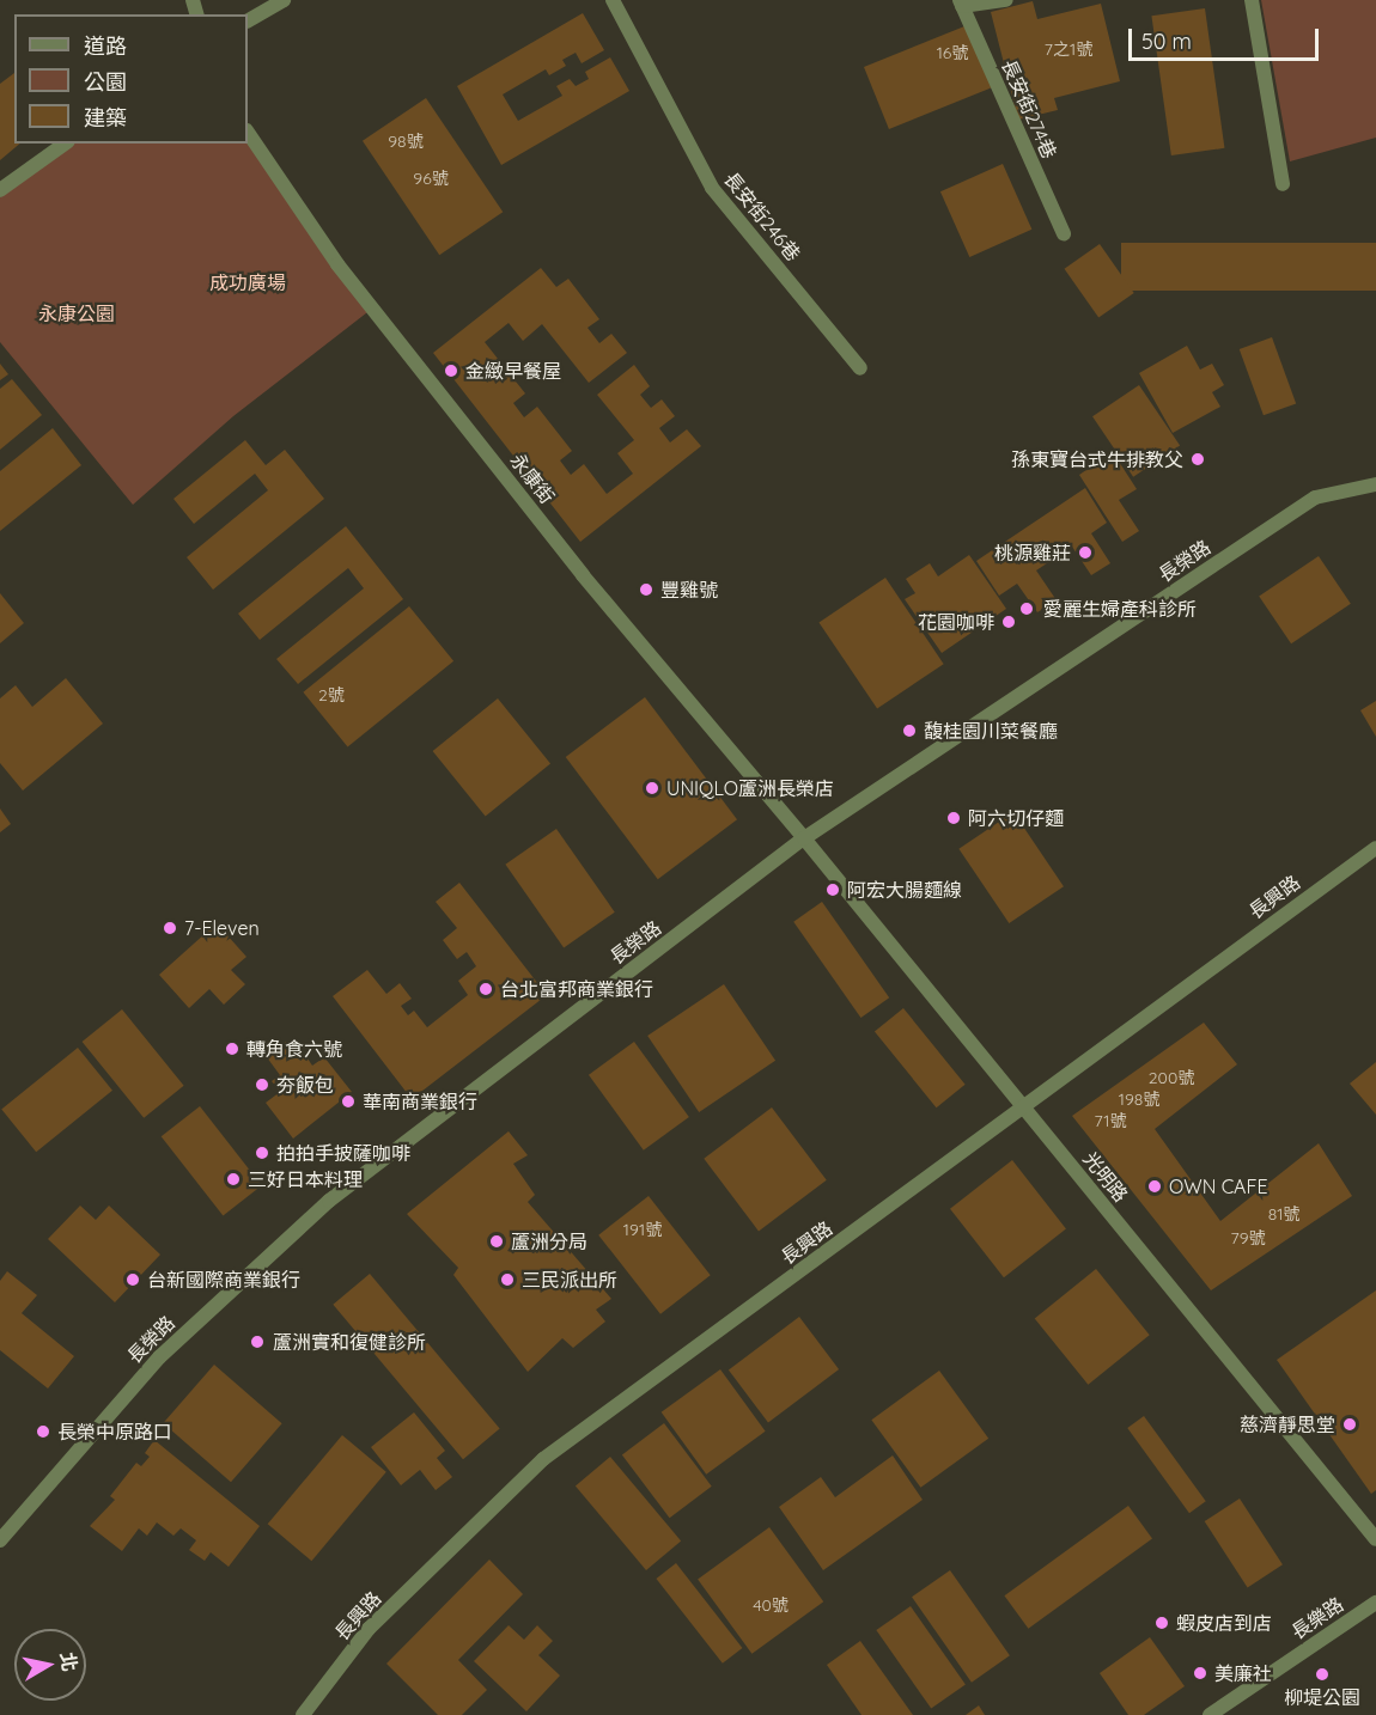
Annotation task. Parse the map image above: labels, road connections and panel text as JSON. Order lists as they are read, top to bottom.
{
  "streets": {
    "street": [
      "長安街274巷",
      "長安街246巷",
      "永康街",
      "長榮路",
      "長興路",
      "光明路",
      "長樂路"
    ]
  },
  "crossings": [
    ["永康街", "長榮路"],
    ["永康街", "光明路"],
    ["長榮路", "光明路"],
    ["長興路", "光明路"]
  ],
  "parks": ["成功廣場", "永康公園"],
  "places": [
    "金緻早餐屋",
    "孫東寶台式牛排教父",
    "桃源雞莊",
    "豐雞號",
    "愛麗生婦產科診所",
    "花園咖啡",
    "馥桂園川菜餐廳",
    "UNIQLO蘆洲長榮店",
    "阿六切仔麵",
    "阿宏大腸麵線",
    "7-Eleven",
    "台北富邦商業銀行",
    "轉角食六號",
    "夯飯包",
    "華南商業銀行",
    "拍拍手披薩咖啡",
    "三好日本料理",
    "OWN CAFE",
    "蘆洲分局",
    "台新國際商業銀行",
    "三民派出所",
    "蘆洲實和復健診所",
    "慈濟靜思堂",
    "長榮中原路口",
    "蝦皮店到店",
    "美廉社",
    "柳堤公園"
  ],
  "house_numbers": [
    "7之1號",
    "16號",
    "98號",
    "96號",
    "2號",
    "200號",
    "198號",
    "71號",
    "81號",
    "191號",
    "79號",
    "40號"
  ],
  "legend": ["道路", "公園", "建築"],
  "scale_bar": "50 m",
  "north": "right"
}
